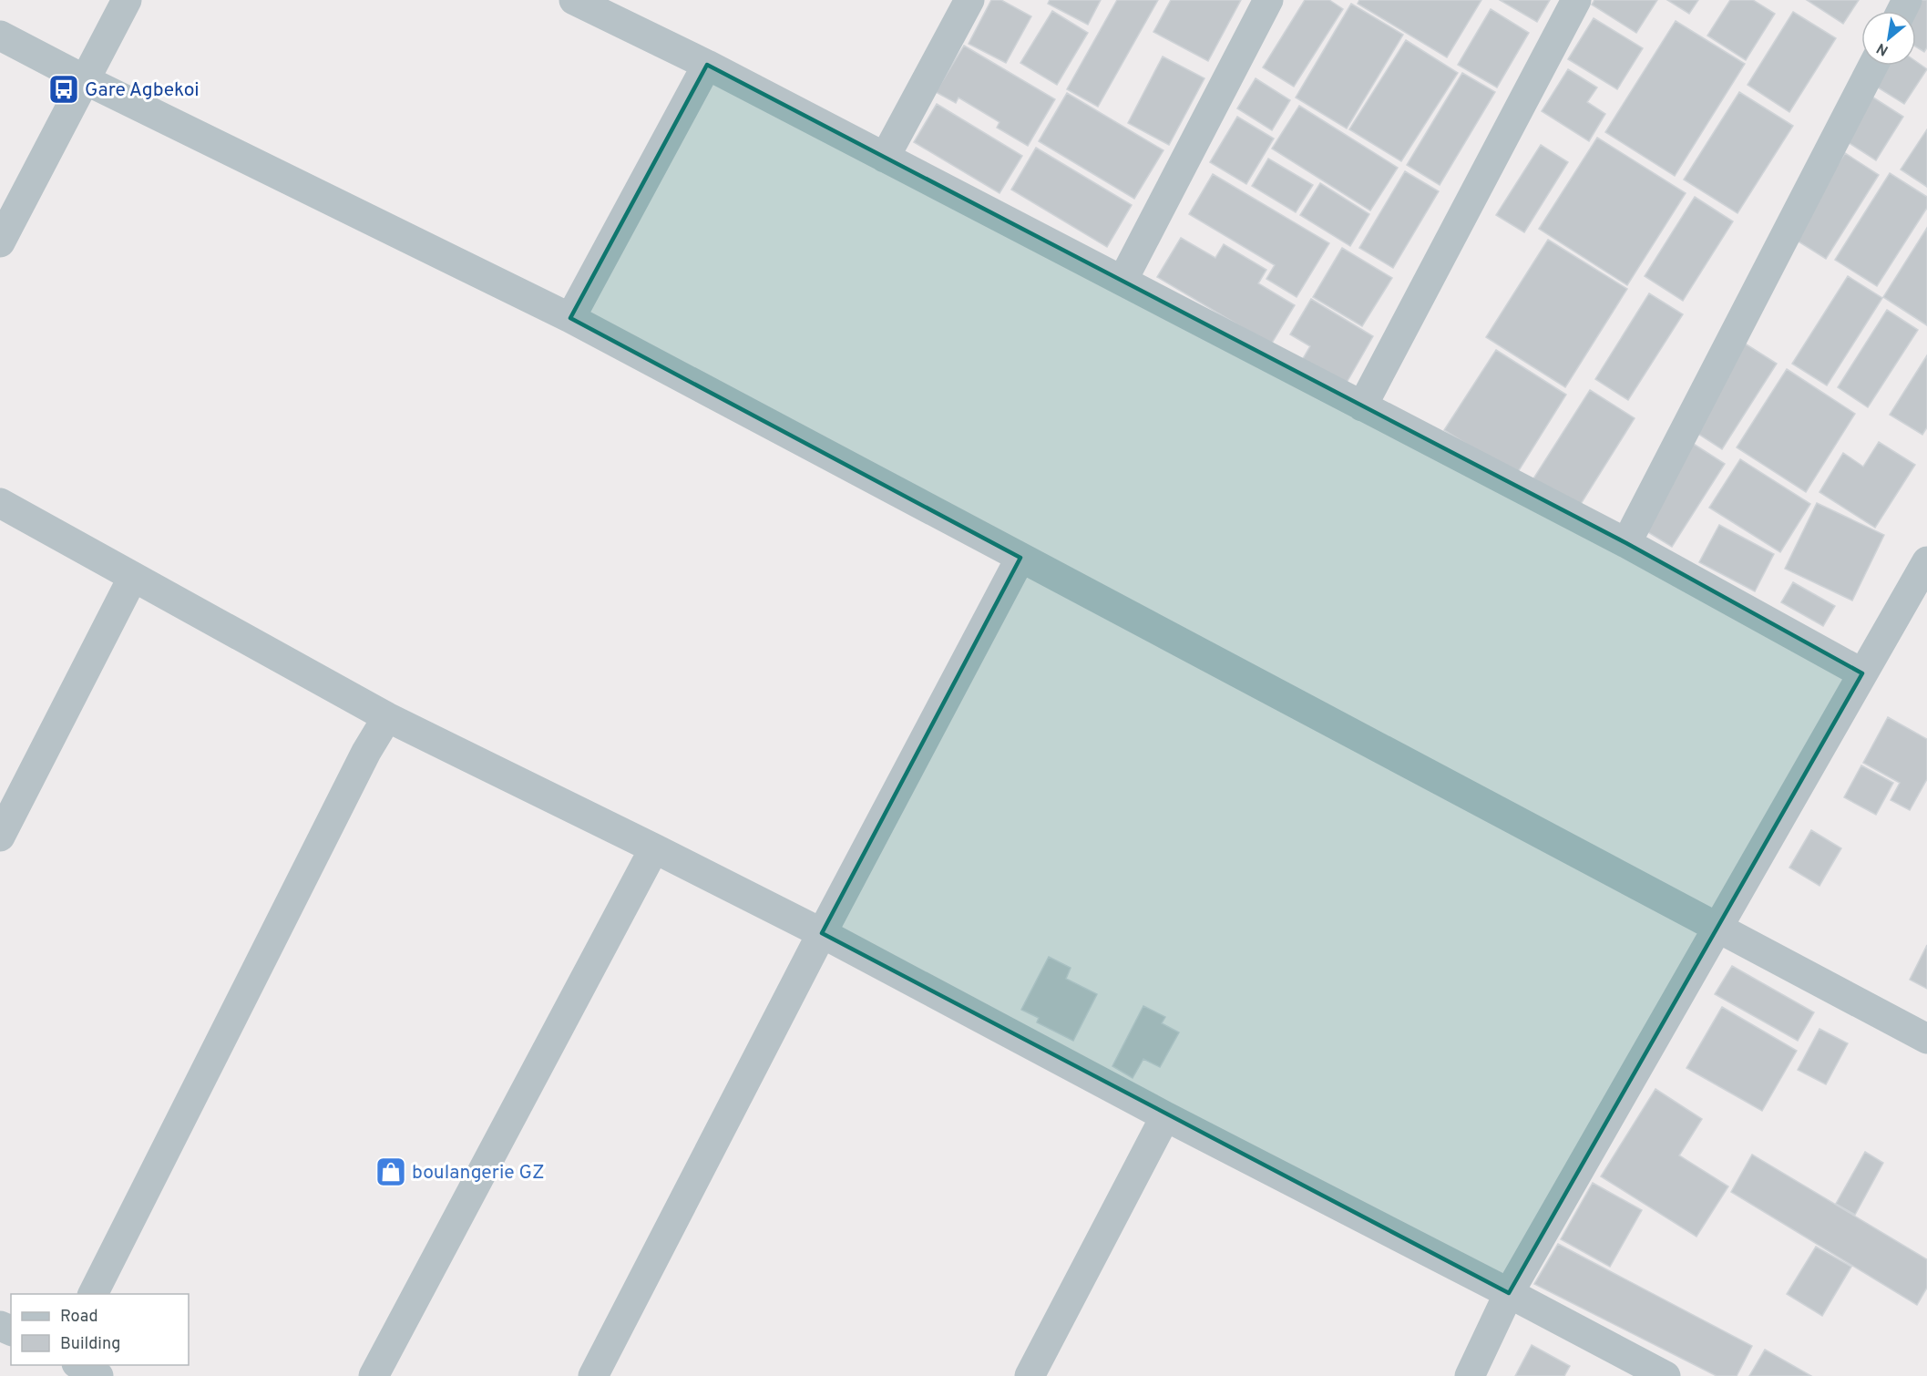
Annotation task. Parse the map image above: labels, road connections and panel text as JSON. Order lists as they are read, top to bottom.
{
  "places": {
    "bus stop": ["Gare Agbekoi"],
    "shop": ["boulangerie GZ"]
  },
  "legend": ["Road", "Building"],
  "north": "bottom left"
}
